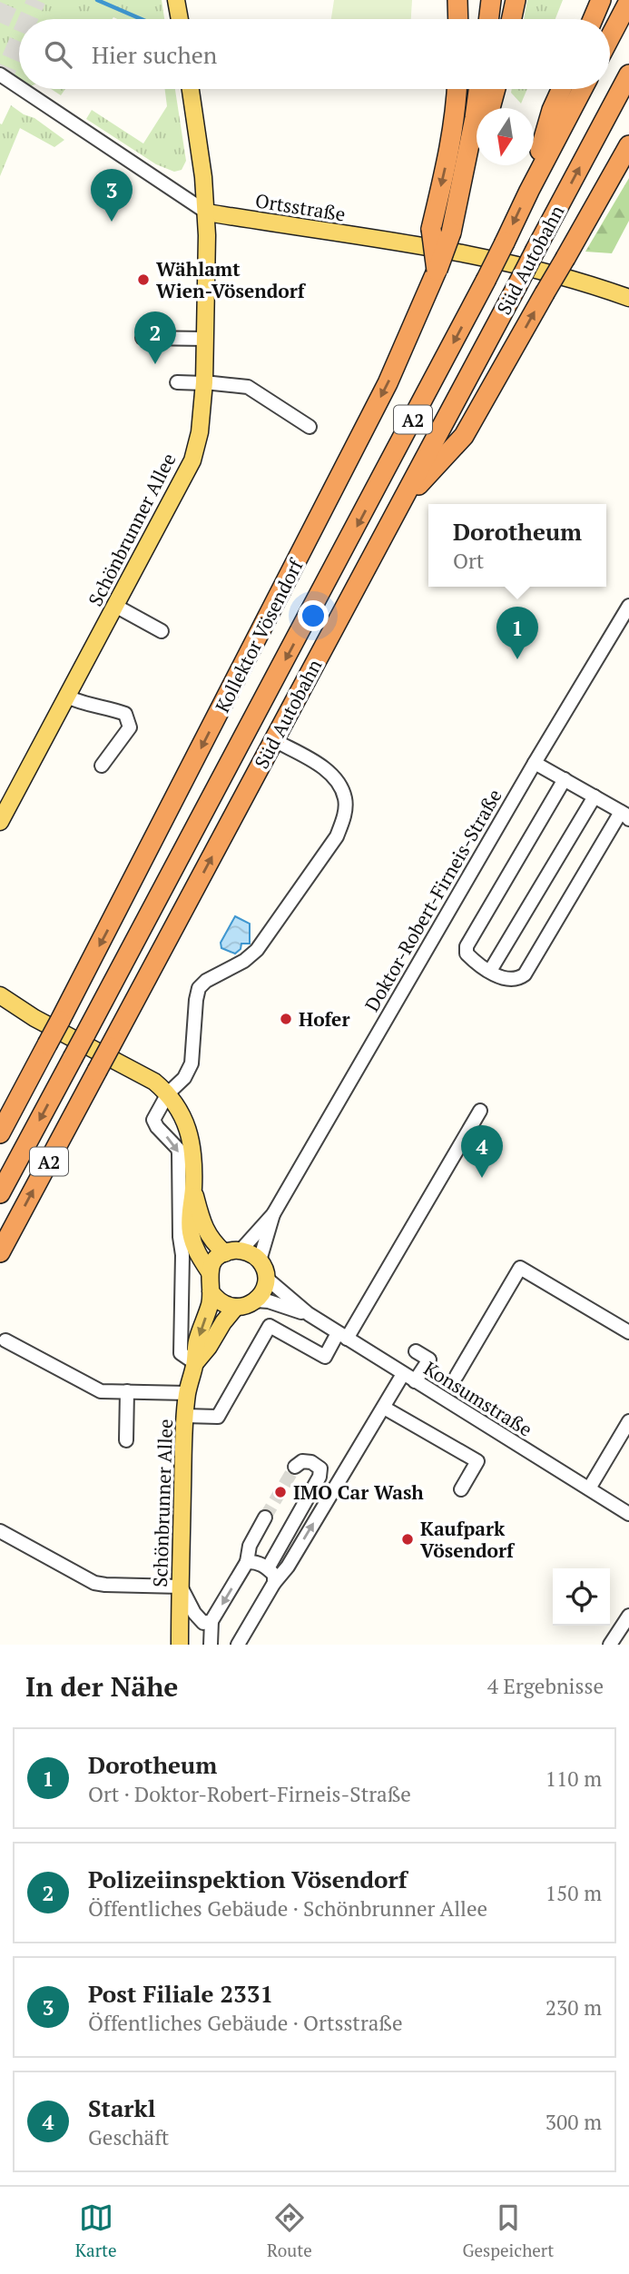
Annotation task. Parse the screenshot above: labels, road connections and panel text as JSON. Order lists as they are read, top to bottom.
{
  "streets": {
    "highway": ["Süd Autobahn", "A2", "Kollektor Vösendorf"],
    "main road": ["Ortsstraße", "Schönbrunner Allee"],
    "street": ["Doktor-Robert-Firneis-Straße", "Konsumstraße"]
  },
  "crossings": [
    ["Ortsstraße", "Schönbrunner Allee"],
    ["Schönbrunner Allee", "Doktor-Robert-Firneis-Straße"],
    ["Schönbrunner Allee", "Konsumstraße"],
    ["Doktor-Robert-Firneis-Straße", "Konsumstraße"]
  ],
  "one_way": ["Kollektor Vösendorf"],
  "places": [
    "Wählamt Wien-Vösendorf",
    "Hofer",
    "IMO Car Wash",
    "Kaufpark Vösendorf"
  ],
  "north": "bottom",
  "page": {
    "search": "Hier suchen",
    "pins": [
      "3",
      "2",
      "1",
      "4"
    ],
    "popup": ["Dorotheum", "Ort"],
    "heading": ["In der Nähe", "4 Ergebnisse"],
    "list": [
      {
        "mark": "1",
        "name": "Dorotheum",
        "note": "Ort · Doktor-Robert-Firneis-Straße",
        "value": "110 m"
      },
      {
        "mark": "2",
        "name": "Polizeiinspektion Vösendorf",
        "note": "Öffentliches Gebäude · Schönbrunner Allee",
        "value": "150 m"
      },
      {
        "mark": "3",
        "name": "Post Filiale 2331",
        "note": "Öffentliches Gebäude · Ortsstraße",
        "value": "230 m"
      },
      {
        "mark": "4",
        "name": "Starkl",
        "note": "Geschäft",
        "value": "300 m"
      }
    ],
    "nav": ["Karte", "Route", "Gespeichert"]
  }
}
